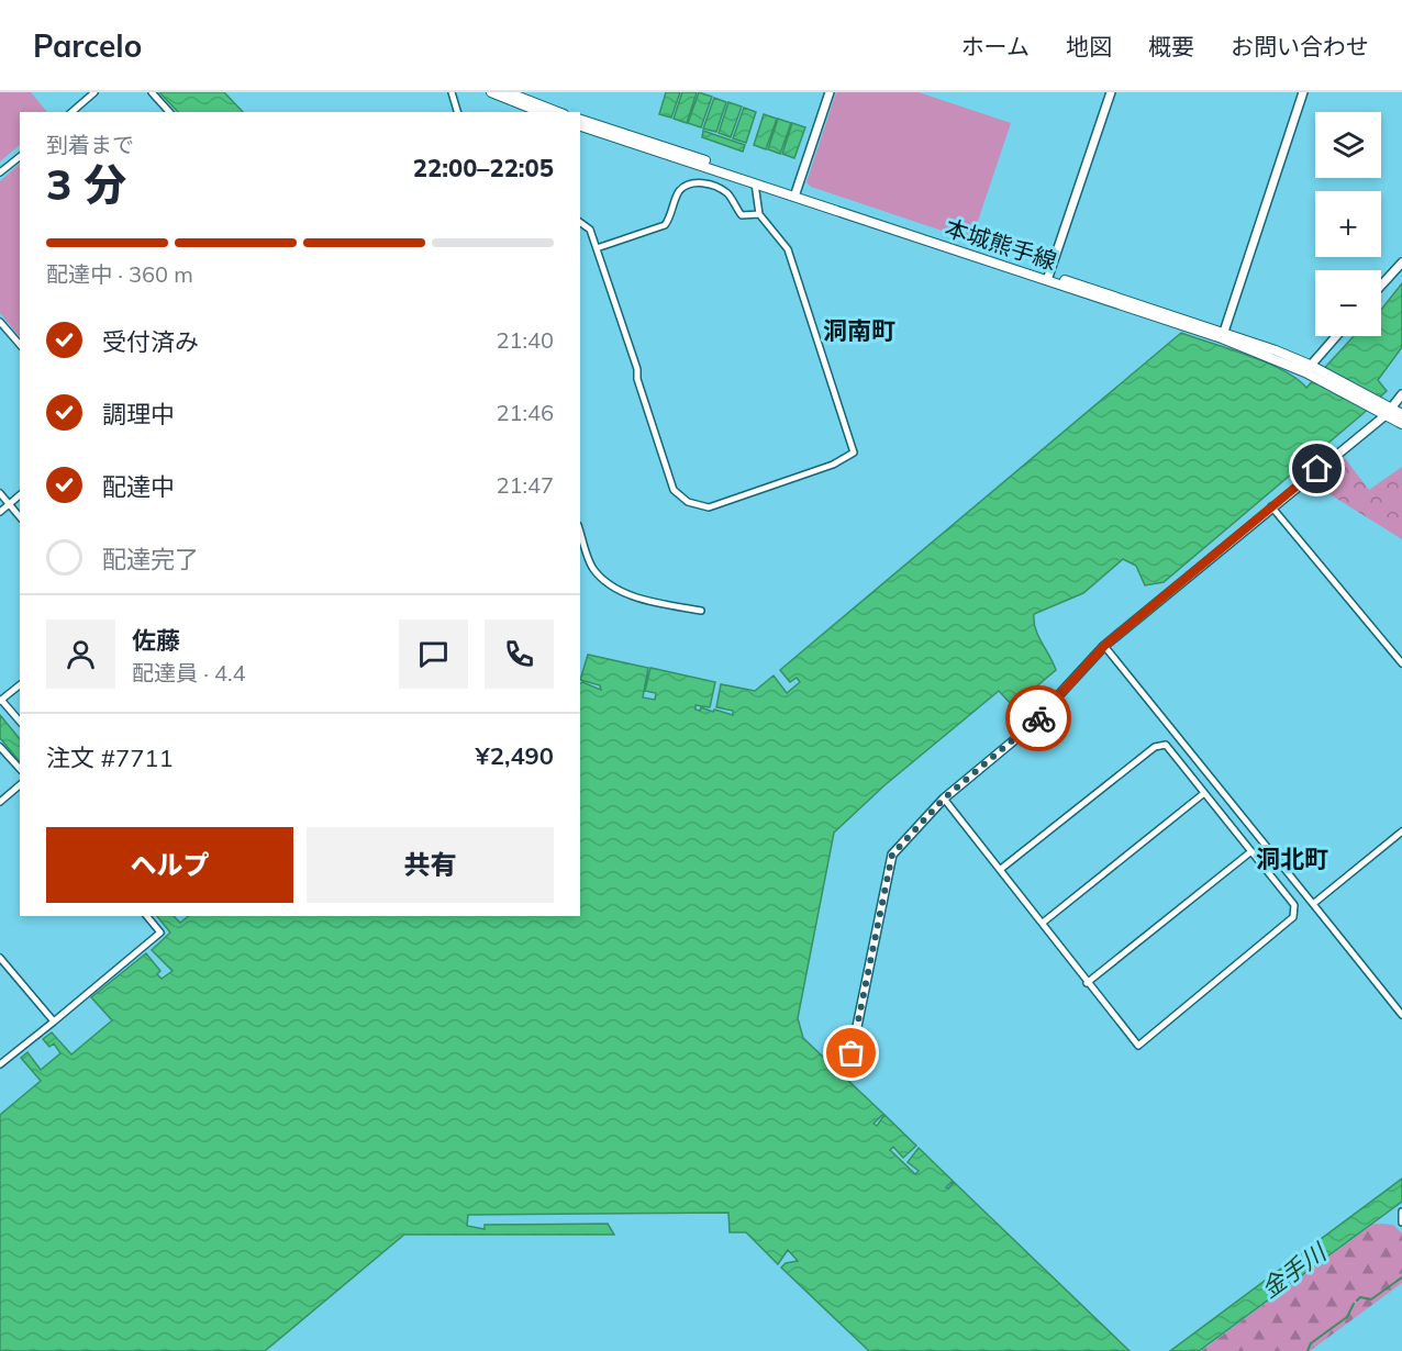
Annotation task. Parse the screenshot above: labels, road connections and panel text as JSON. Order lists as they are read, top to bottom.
{
  "streets": {
    "main road": ["本城熊手線"]
  },
  "districts": ["洞南町", "洞北町"],
  "water": ["金手川"],
  "page": {
    "header": "Parcelo",
    "nav": [
      "ホーム",
      "地図",
      "概要",
      "お問い合わせ"
    ],
    "map_buttons": ["+", "−"],
    "heading": ["3 分", "到着まで", "22:00–22:05"],
    "panel": [
      "佐藤",
      "配達員 · 4.4",
      "注文 #7711",
      "¥2,490"
    ],
    "bar": "配達中 · 360 m",
    "list": [
      ["受付済み", "21:40"],
      ["調理中", "21:46"],
      ["配達中", "21:47"],
      "配達完了"
    ],
    "buttons": ["ヘルプ", "共有"]
  }
}
